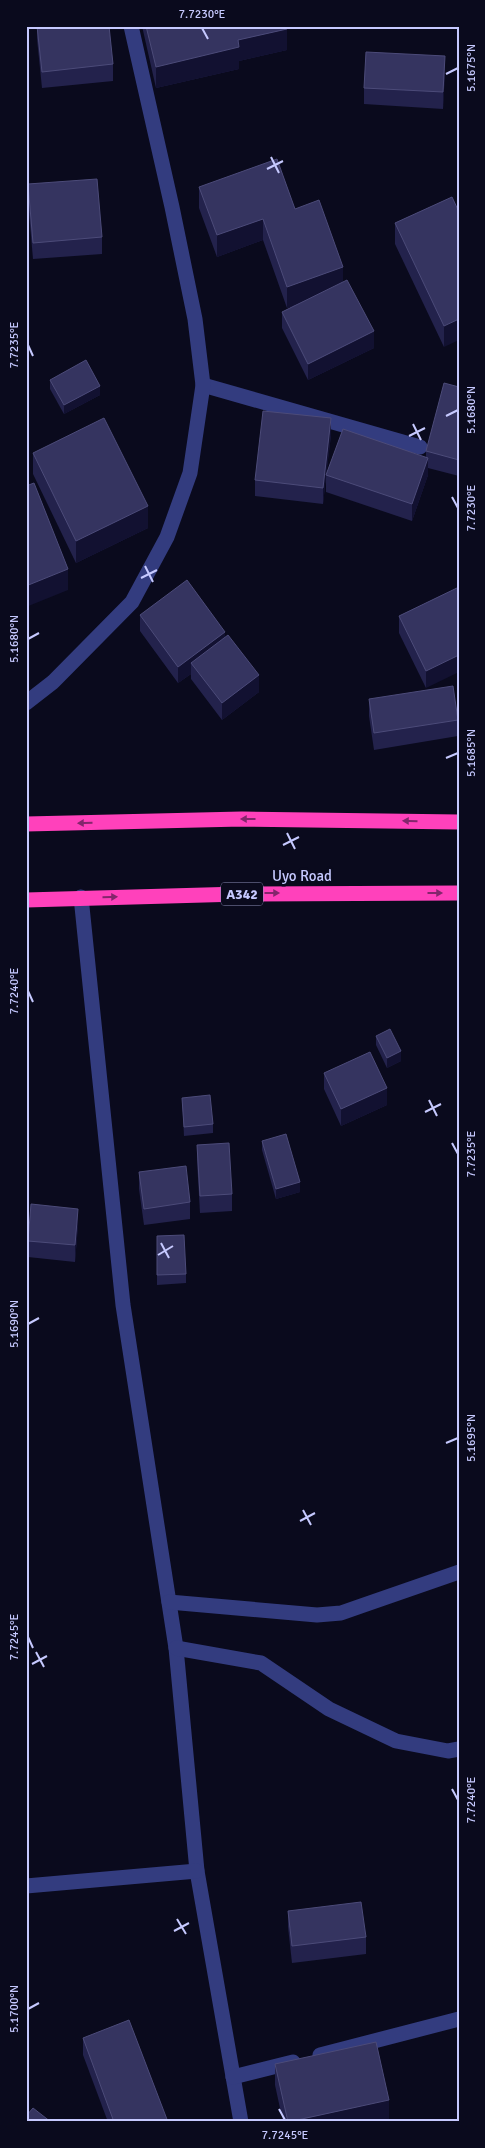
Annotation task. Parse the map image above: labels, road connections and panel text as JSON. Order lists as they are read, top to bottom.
{
  "streets": {
    "highway": ["Uyo Road", "A342"]
  },
  "coordinates": [
    "7.7230°E",
    "5.1675°N",
    "7.7235°E",
    "5.1680°N",
    "5.1685°N",
    "7.7240°E",
    "5.1690°N",
    "5.1695°N",
    "7.7245°E",
    "5.1700°N"
  ]
}
